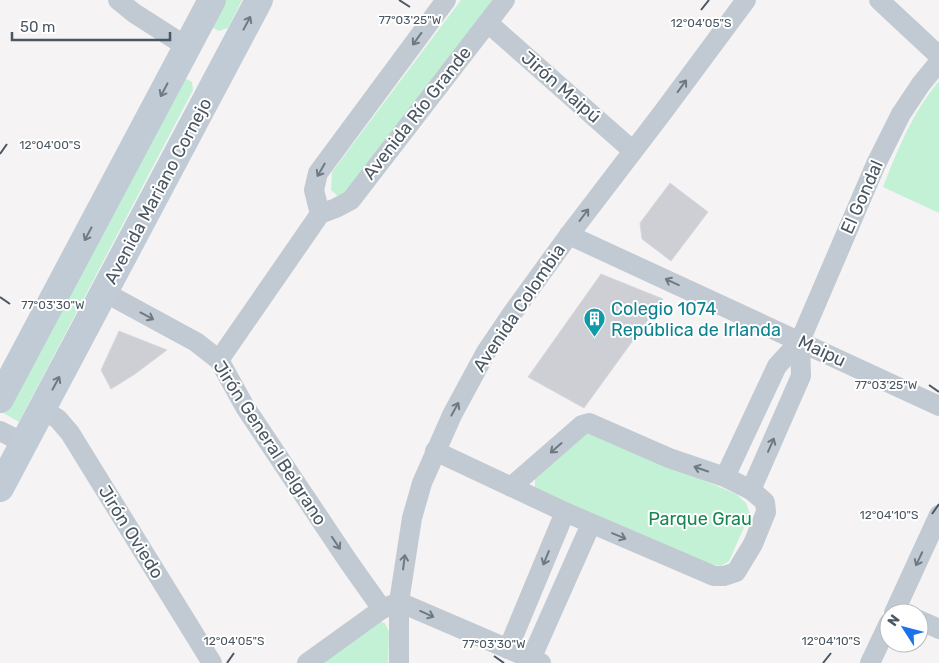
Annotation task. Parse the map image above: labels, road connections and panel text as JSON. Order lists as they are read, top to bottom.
{
  "streets": {
    "main road": ["Avenida Mariano Cornejo"],
    "street": [
      "Jirón Maipú",
      "Avenida Río Grande",
      "El Gondal",
      "Avenida Colombia",
      "Maipu",
      "Jirón General Belgrano",
      "Jirón Oviedo"
    ]
  },
  "crossings": [
    ["Jirón Maipú", "Avenida Río Grande"],
    ["Jirón Maipú", "Avenida Colombia"],
    ["Avenida Mariano Cornejo", "Jirón General Belgrano"],
    ["Avenida Mariano Cornejo", "Jirón Oviedo"],
    ["El Gondal", "Maipu"],
    ["Avenida Colombia", "Maipu"],
    ["Avenida Colombia", "Jirón General Belgrano"]
  ],
  "one_way": ["Maipu", "Jirón General Belgrano"],
  "parks": ["Parque Grau"],
  "places": {
    "building": ["Colegio 1074 República de Irlanda"]
  },
  "scale_bar": "50 m",
  "north": "top left",
  "coordinates": [
    "77°03'25\"W",
    "12°04'05\"S",
    "12°04'00\"S",
    "77°03'30\"W",
    "12°04'10\"S"
  ]
}
